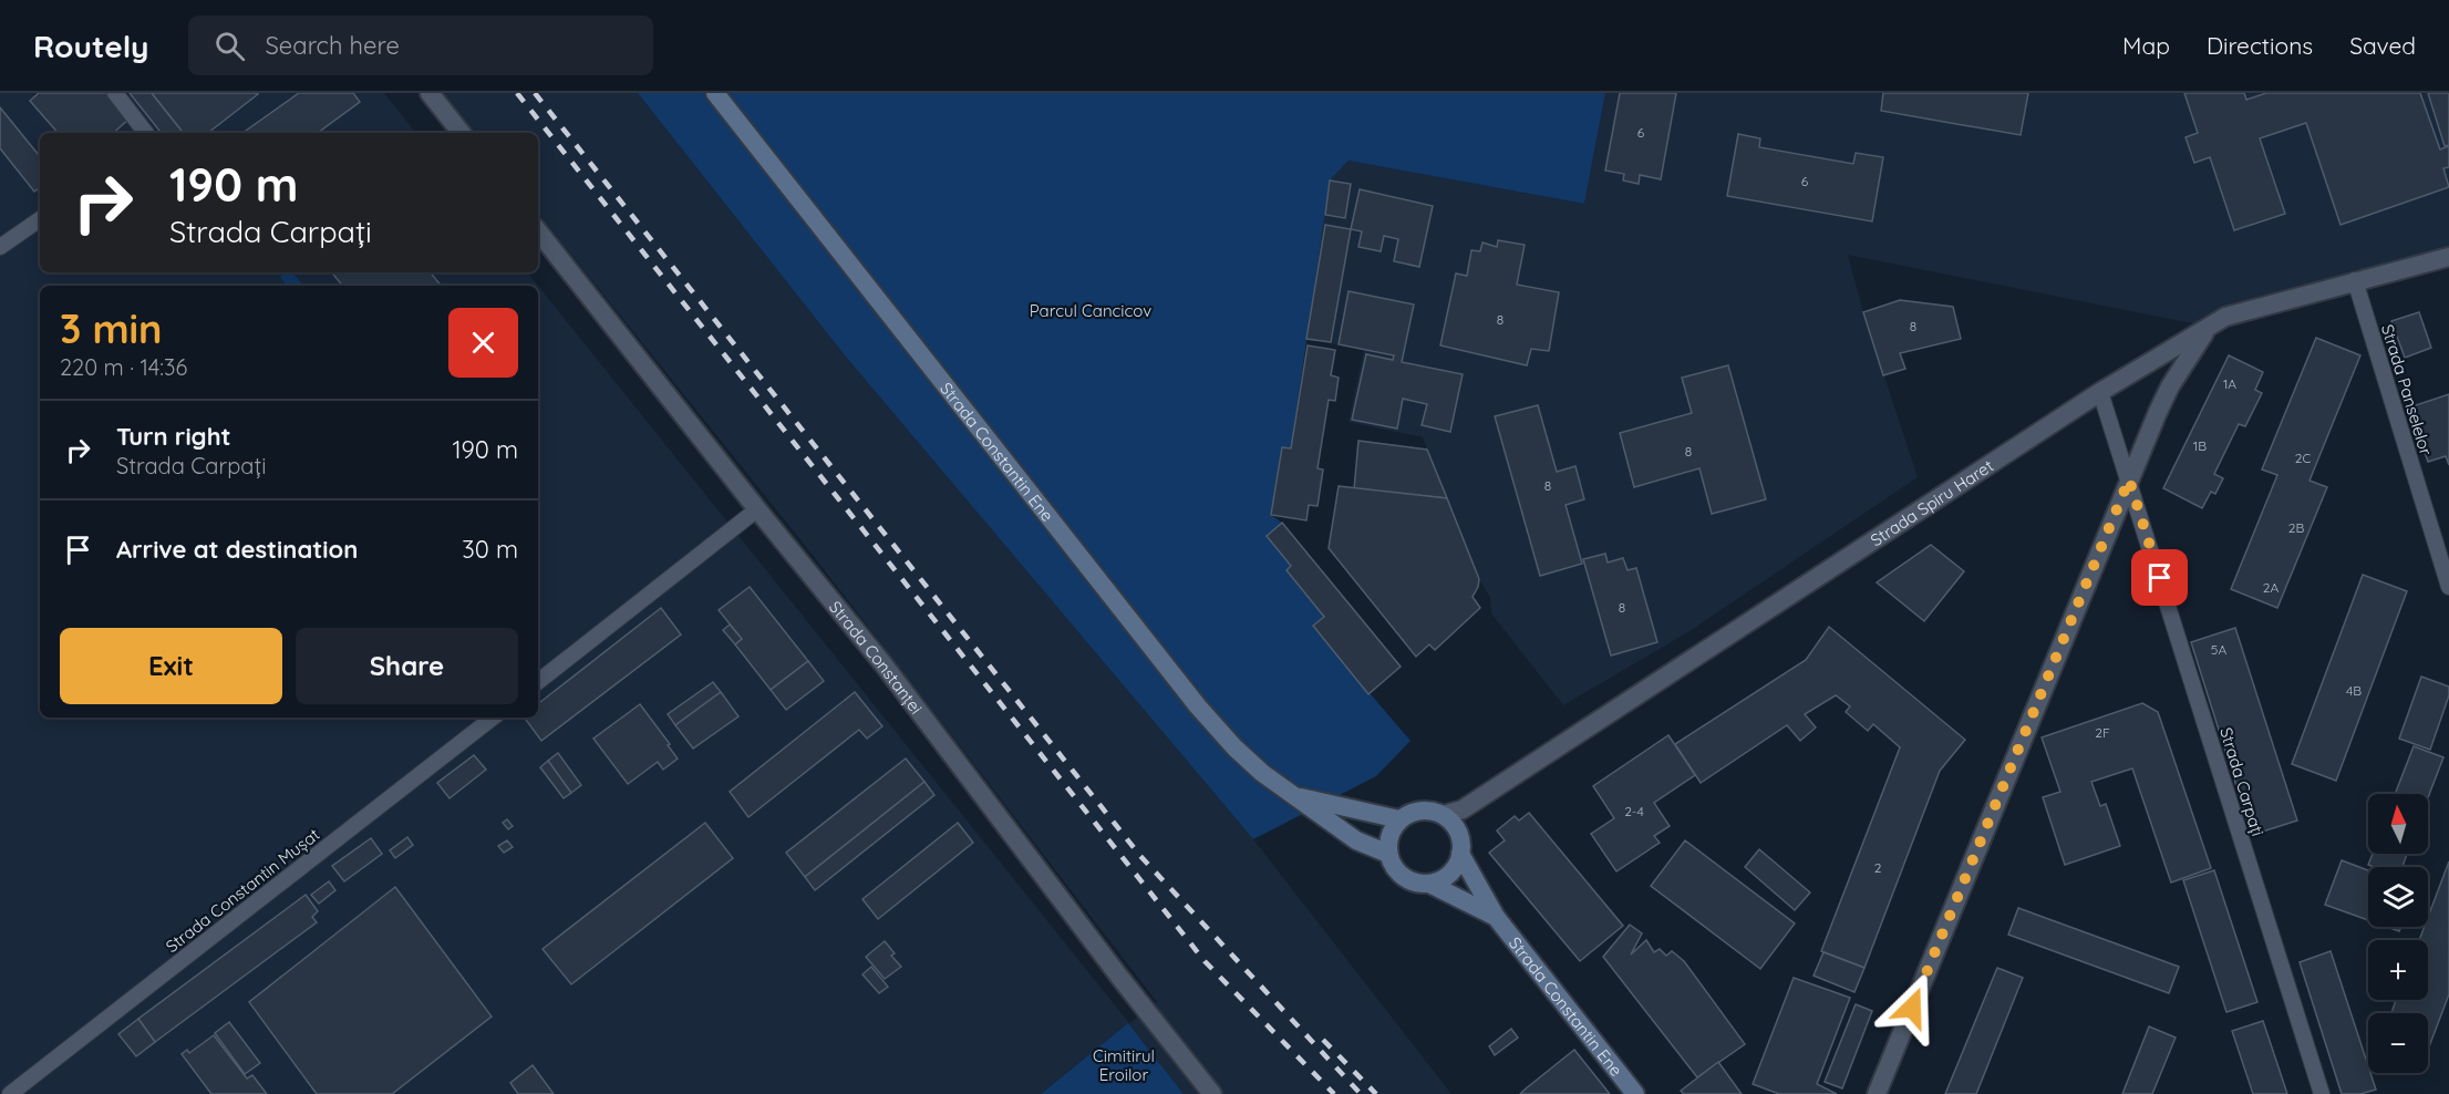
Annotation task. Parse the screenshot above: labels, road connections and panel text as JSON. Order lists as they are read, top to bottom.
{
  "streets": {
    "main road": ["Strada Constantin Ene"],
    "street": [
      "Strada Panselelor",
      "Strada Spiru Haret",
      "Strada Constanței",
      "Strada Carpați",
      "Strada Constantin Mușat"
    ]
  },
  "crossings": [
    ["Strada Panselelor", "Strada Spiru Haret"],
    ["Strada Constantin Ene", "Strada Spiru Haret"],
    ["Strada Spiru Haret", "Strada Carpați"]
  ],
  "parks": ["Parcul Cancicov", "Cimitirul Eroilor"],
  "house_numbers": [
    "6",
    "6",
    "8",
    "8",
    "1A",
    "1B",
    "8",
    "2C",
    "8",
    "2B",
    "2A",
    "8",
    "5A",
    "4B",
    "2F",
    "2-4",
    "2"
  ],
  "north": "top",
  "page": {
    "header": "Routely",
    "search": "Search here",
    "nav": ["Map", "Directions", "Saved"],
    "turn": ["190 m", "Strada Carpați"],
    "heading": ["3 min", "220 m · 14:36"],
    "list": [
      {
        "name": "Turn right",
        "note": "Strada Carpați",
        "value": "190 m"
      },
      {
        "name": "Arrive at destination",
        "value": "30 m"
      }
    ],
    "buttons": ["Exit", "Share"],
    "map_buttons": ["+", "−"]
  }
}
